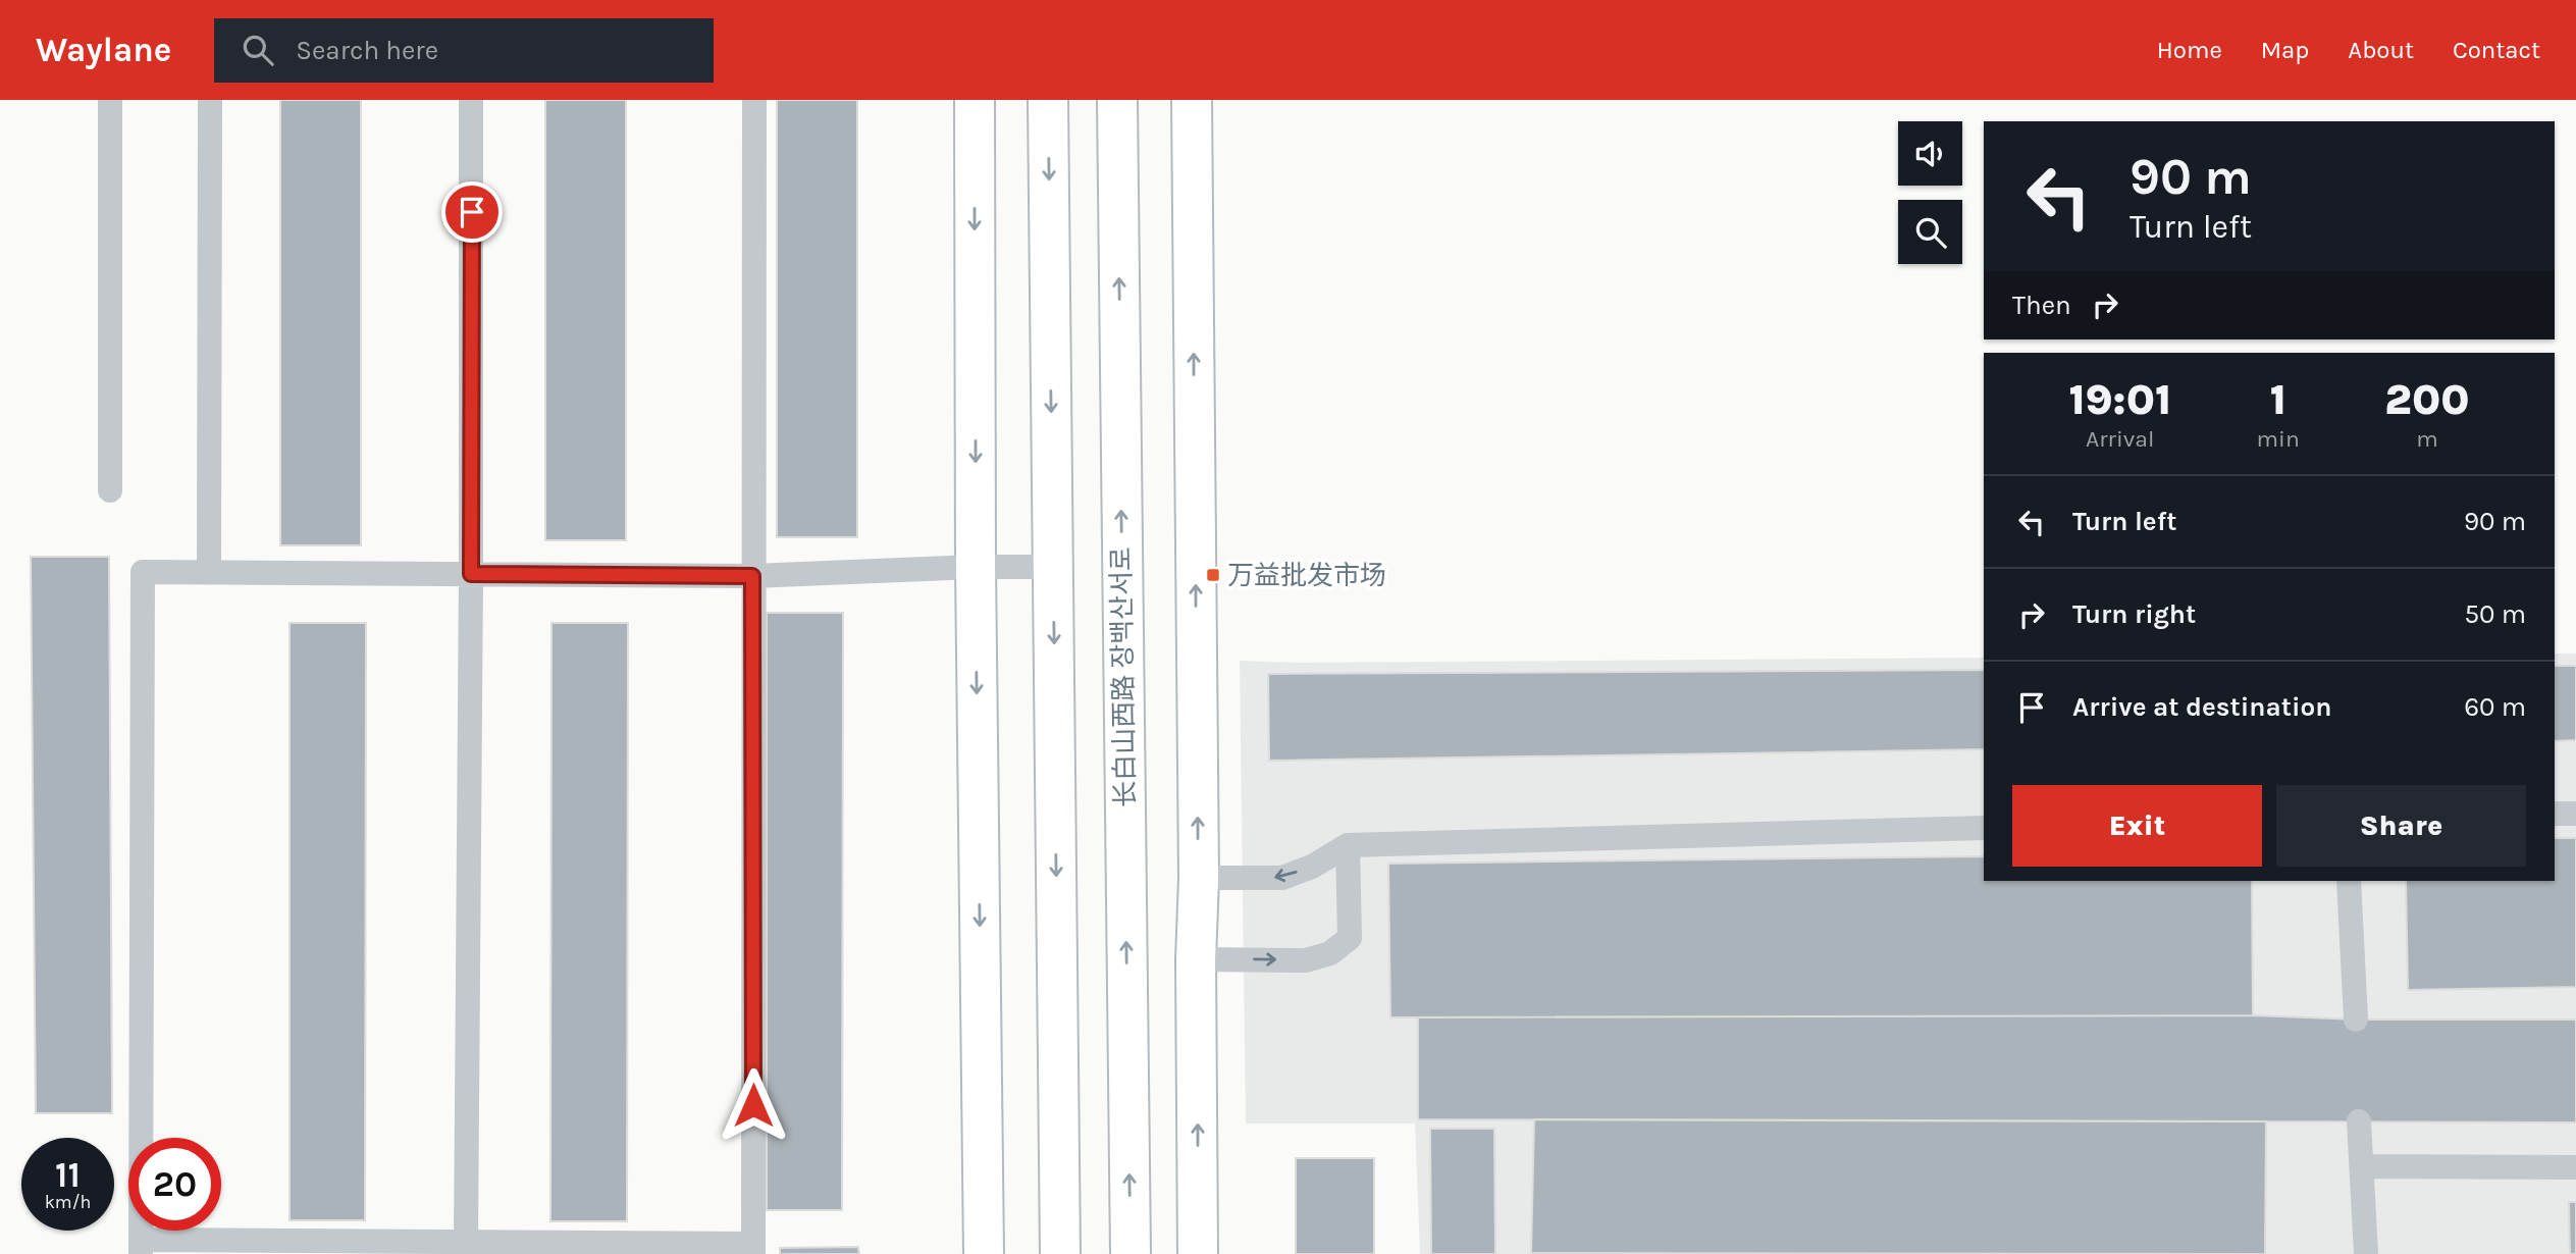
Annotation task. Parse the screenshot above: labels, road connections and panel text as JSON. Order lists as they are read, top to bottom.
{
  "streets": {
    "street": ["长白山西路 장백산서로"]
  },
  "places": {
    "transit": ["万益批发市场"]
  },
  "page": {
    "header": "Waylane",
    "search": "Search here",
    "nav": [
      "Home",
      "Map",
      "About",
      "Contact"
    ],
    "turn": ["90 m", "Turn left"],
    "then": "Then",
    "eta": [
      "19:01",
      "Arrival",
      "1",
      "min",
      "200",
      "m"
    ],
    "list": [
      {
        "name": "Turn left",
        "value": "90 m"
      },
      {
        "name": "Turn right",
        "value": "50 m"
      },
      {
        "name": "Arrive at destination",
        "value": "60 m"
      }
    ],
    "buttons": ["Exit", "Share"],
    "speed": "11 km/h",
    "limit": "20"
  }
}
